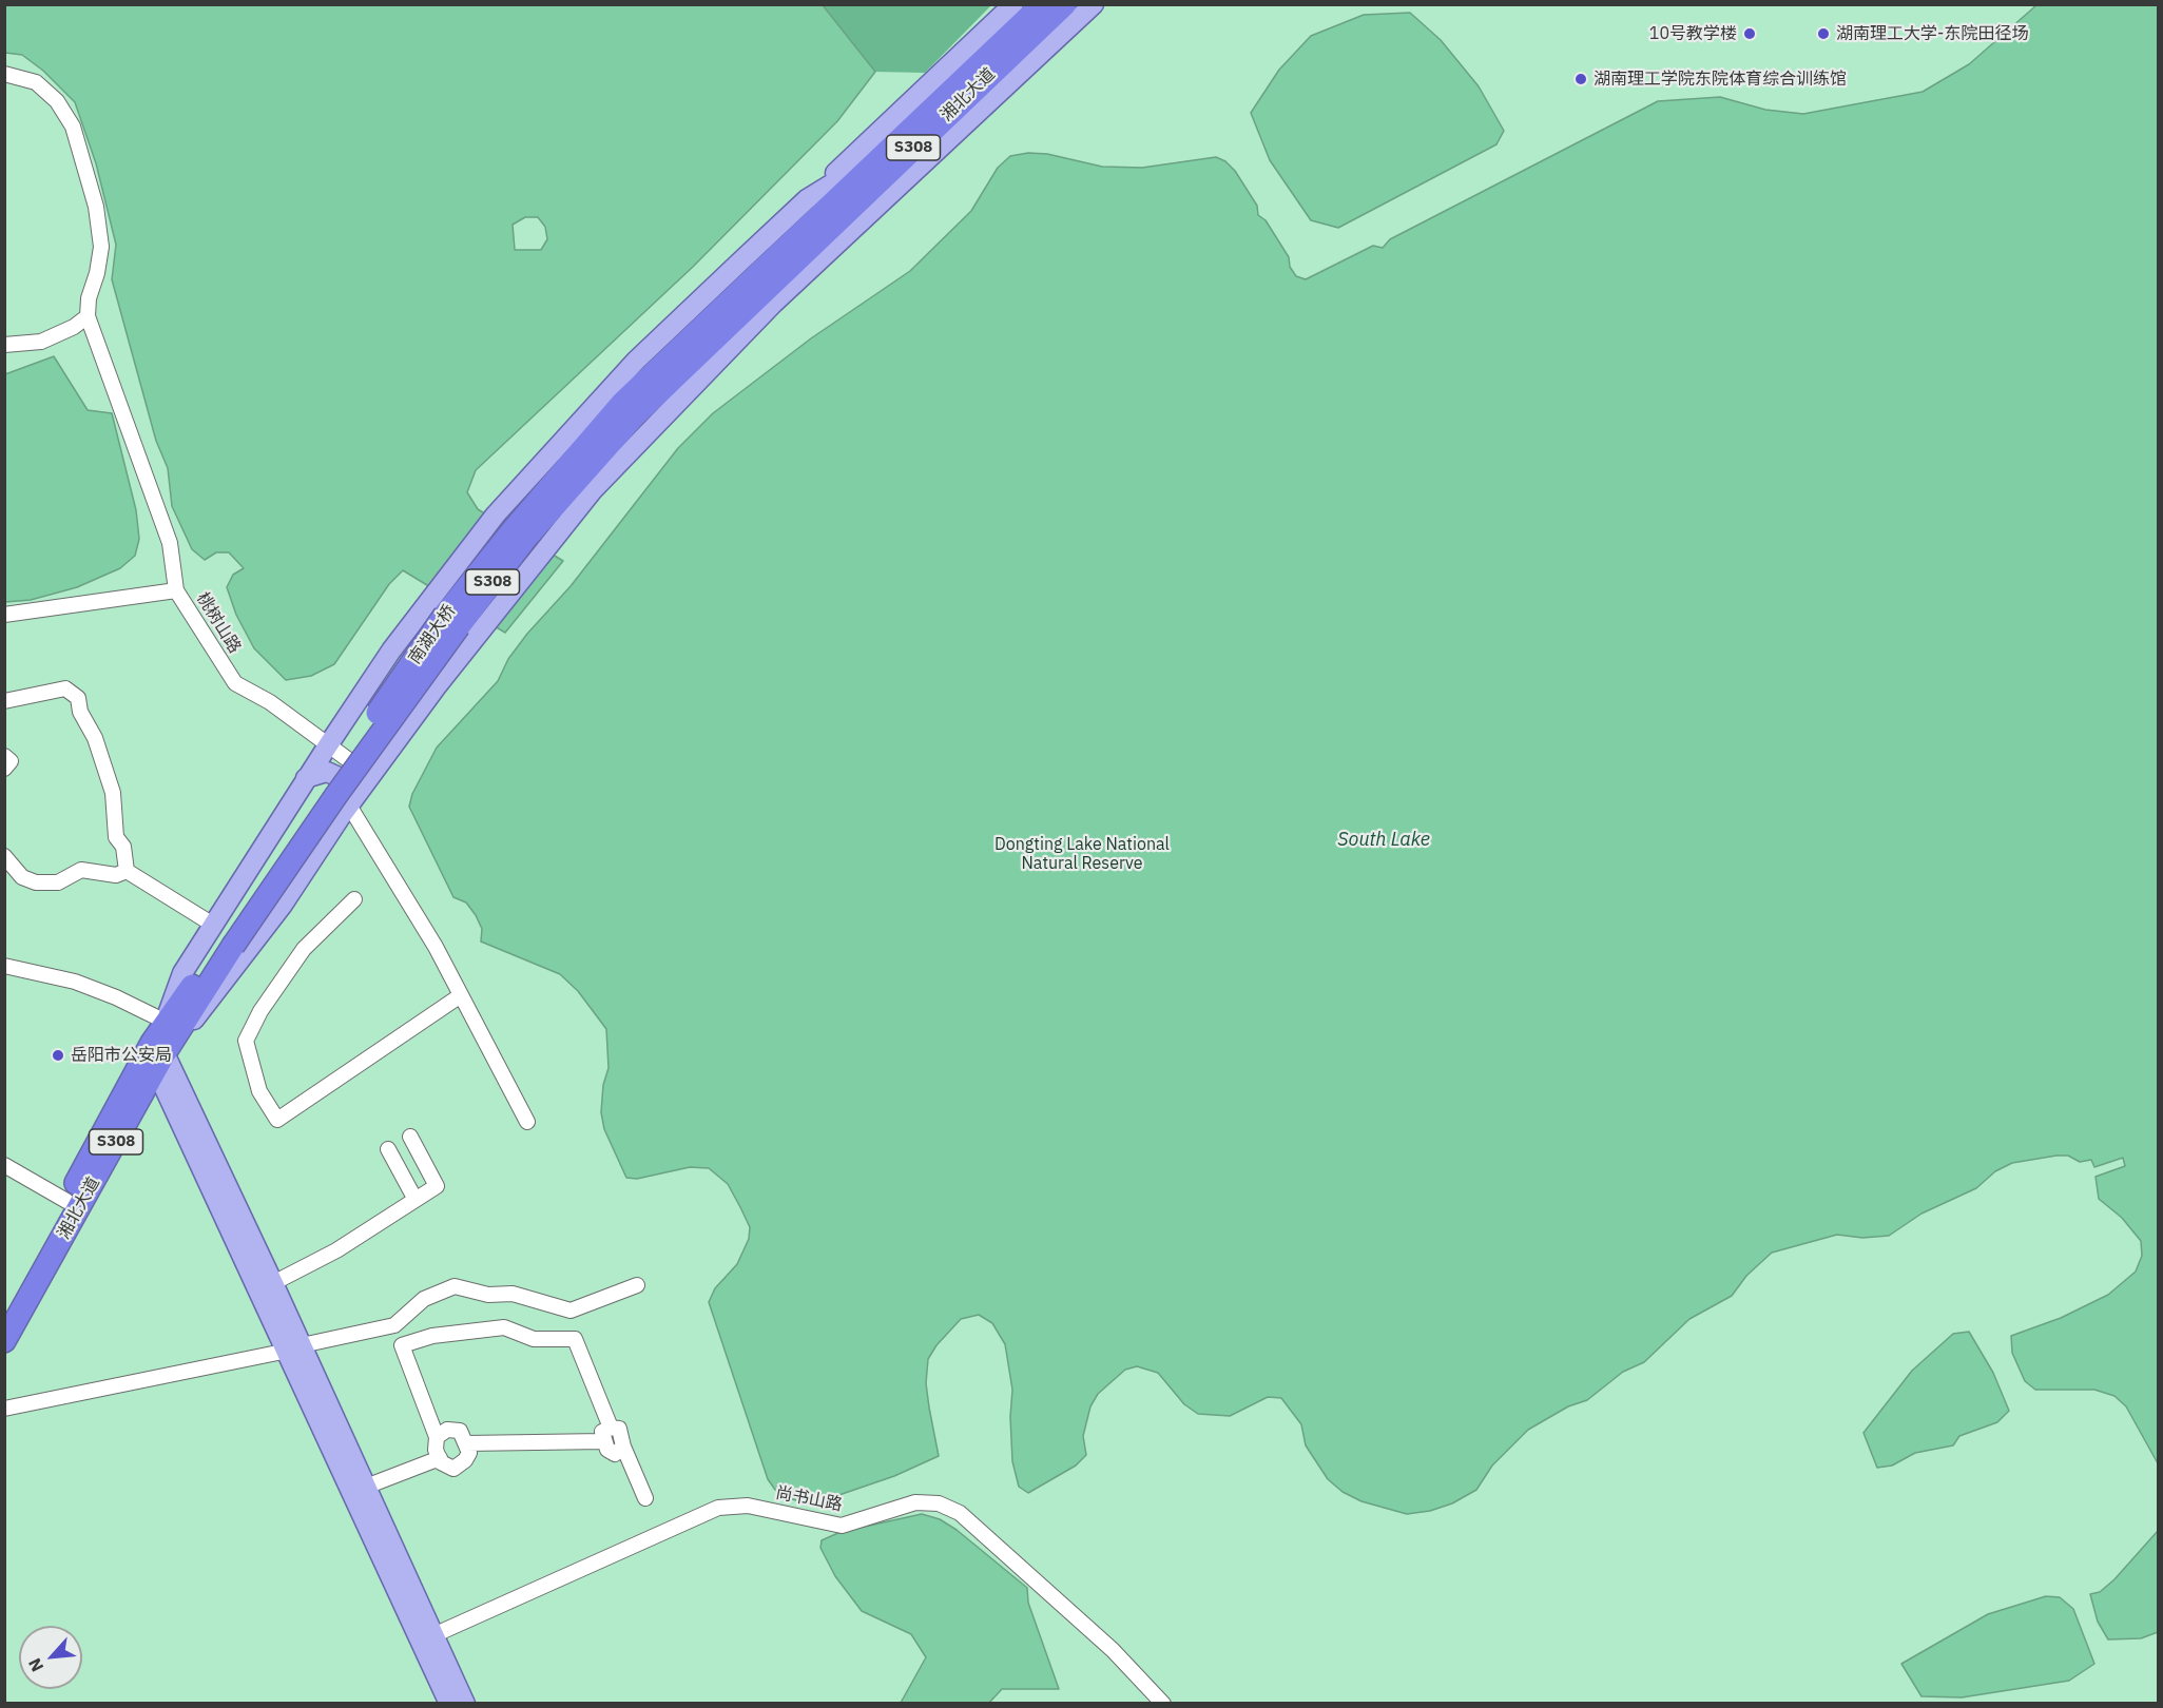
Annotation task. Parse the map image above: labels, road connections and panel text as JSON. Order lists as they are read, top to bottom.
{
  "streets": {
    "highway": ["湘北大道", "S308", "南湖大桥"],
    "street": ["桃树山路", "尚书山路"]
  },
  "crossings": [
    ["湘北大道", "南湖大桥"]
  ],
  "water": ["South Lake"],
  "parks": ["Dongting Lake National Natural Reserve"],
  "places": [
    "10号教学楼",
    "湖南理工大学-东院田径场",
    "湖南理工学院东院体育综合训练馆",
    "岳阳市公安局"
  ],
  "north": "bottom left"
}
